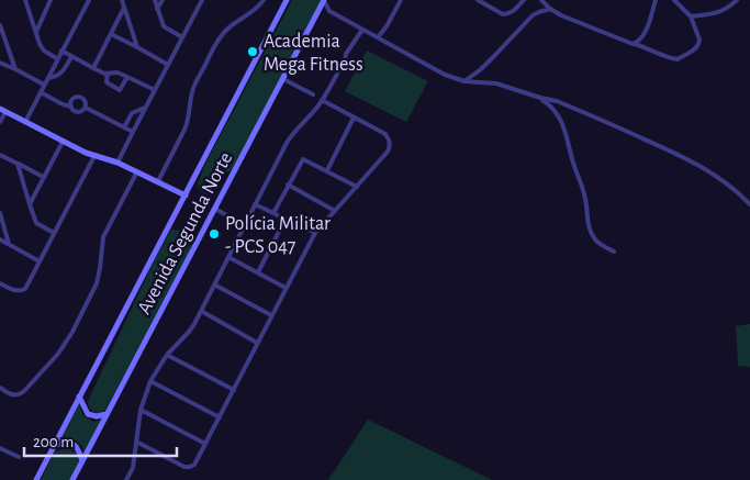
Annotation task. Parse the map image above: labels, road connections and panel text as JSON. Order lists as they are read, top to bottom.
{
  "streets": {
    "main road": ["Avenida Segunda Norte"]
  },
  "places": ["Academia Mega Fitness", "Polícia Militar - PCS 047"],
  "scale_bar": "200 m"
}
